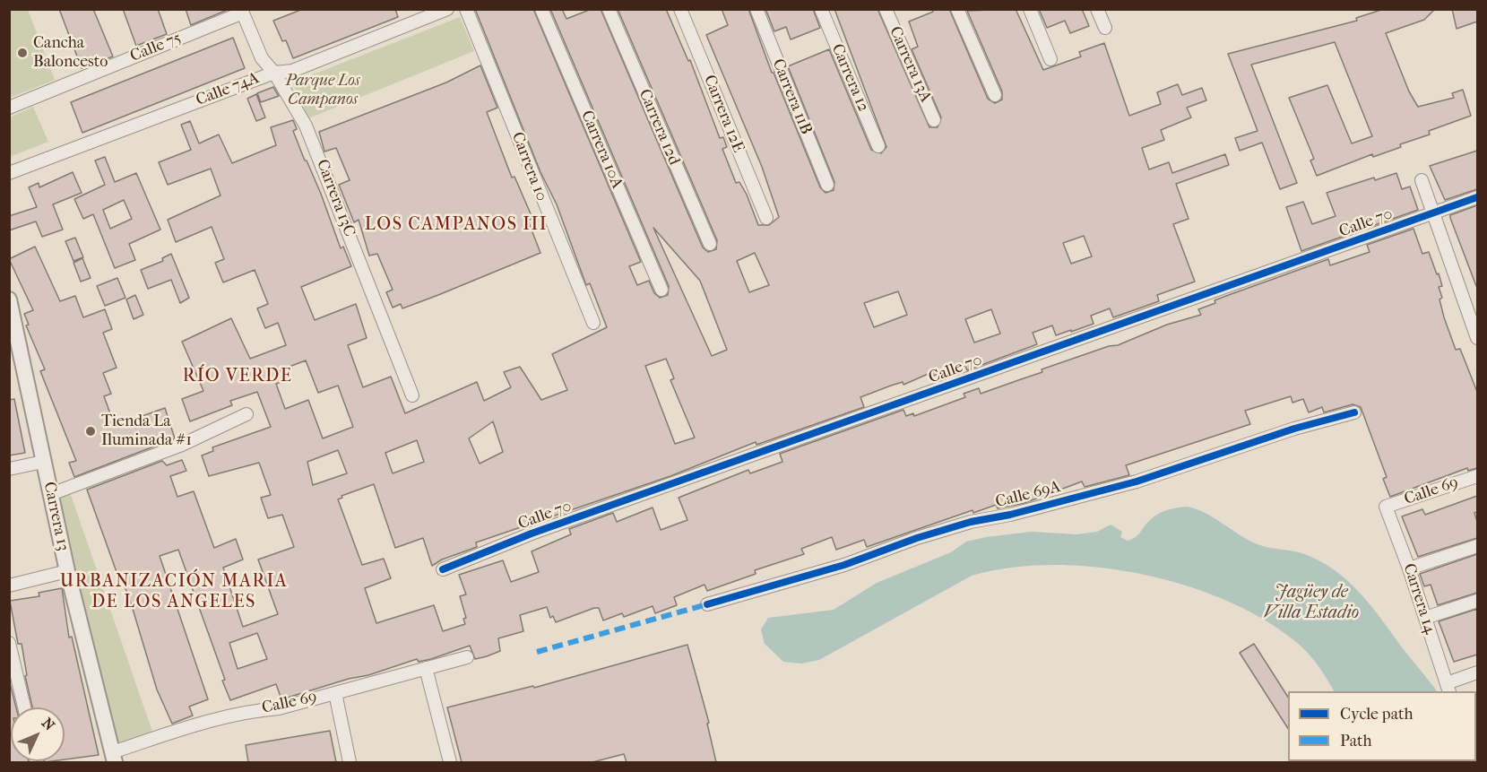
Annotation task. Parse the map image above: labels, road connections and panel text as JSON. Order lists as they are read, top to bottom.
{
  "streets": {
    "street": [
      "Calle 75",
      "Carrera 13A",
      "Carrera 12",
      "Calle 74A",
      "Carrera 11B",
      "Carrera 12E",
      "Carrera 12d",
      "Carrera 10A",
      "Carrera 10",
      "Carrera 13C",
      "Calle 70",
      "Calle 69",
      "Calle 69A",
      "Carrera 13",
      "Carrera 14"
    ]
  },
  "crossings": [
    ["Calle 75", "Carrera 13C"],
    ["Calle 74A", "Carrera 13C"],
    ["Calle 69", "Carrera 13"],
    ["Calle 69", "Carrera 14"]
  ],
  "districts": ["LOS CAMPANOS III", "RÍO VERDE", "URBANIZACIÓN MARIA DE LOS ANGELES"],
  "water": ["Jagüey de Villa Estadio"],
  "parks": ["Parque Los Campanos"],
  "places": ["Cancha Baloncesto", "Tienda La Iluminada #1"],
  "legend": ["Cycle path", "Path"],
  "north": "top right"
}
